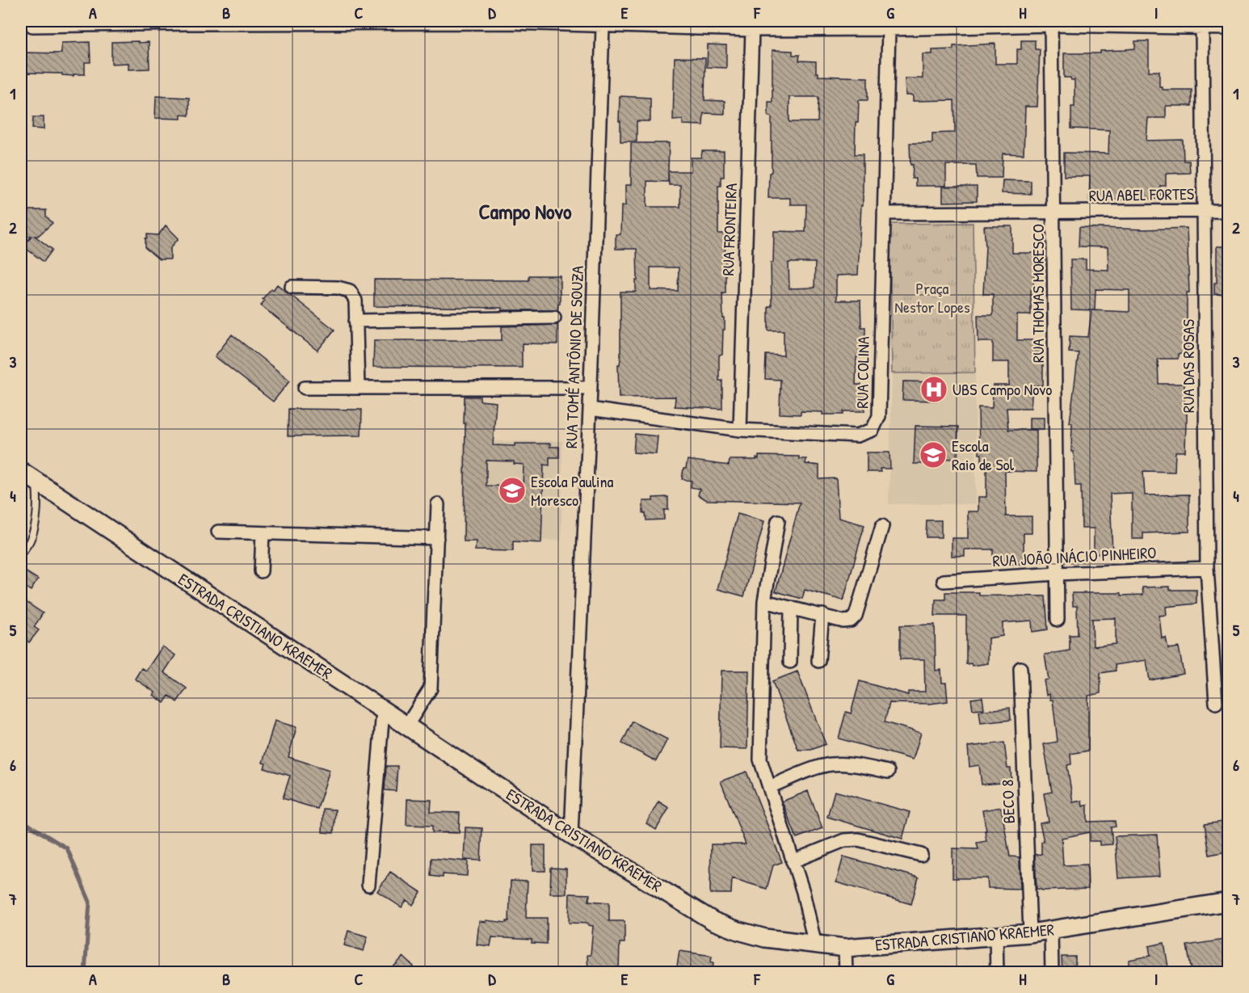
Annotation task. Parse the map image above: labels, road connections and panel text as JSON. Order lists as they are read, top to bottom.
{
  "streets": {
    "main road": ["ESTRADA CRISTIANO KRAEMER"],
    "street": [
      "RUA ABEL FORTES",
      "RUA FRONTEIRA",
      "RUA THOMAS MORESCO",
      "RUA TOMÉ ANTÔNIO DE SOUZA",
      "RUA DAS ROSAS",
      "RUA COLINA",
      "RUA JOÃO INÁCIO PINHEIRO",
      "BECO 8"
    ]
  },
  "crossings": [
    ["RUA ABEL FORTES", "RUA THOMAS MORESCO"],
    ["RUA ABEL FORTES", "RUA DAS ROSAS"],
    ["RUA ABEL FORTES", "RUA COLINA"],
    ["RUA FRONTEIRA", "RUA COLINA"],
    ["RUA THOMAS MORESCO", "RUA JOÃO INÁCIO PINHEIRO"],
    ["RUA TOMÉ ANTÔNIO DE SOUZA", "RUA COLINA"],
    ["RUA TOMÉ ANTÔNIO DE SOUZA", "ESTRADA CRISTIANO KRAEMER"],
    ["RUA DAS ROSAS", "RUA JOÃO INÁCIO PINHEIRO"],
    ["ESTRADA CRISTIANO KRAEMER", "BECO 8"]
  ],
  "districts": ["Campo Novo"],
  "parks": ["Praça Nestor Lopes"],
  "places": {
    "hospital": ["UBS Campo Novo"],
    "school or university": ["Escola Raio de Sol", "Escola Paulina Moresco"]
  },
  "grid": {
    "columns": [
      "A",
      "B",
      "C",
      "D",
      "E",
      "F",
      "G",
      "H",
      "I"
    ],
    "rows": [
      "1",
      "2",
      "3",
      "4",
      "5",
      "6",
      "7"
    ]
  }
}
